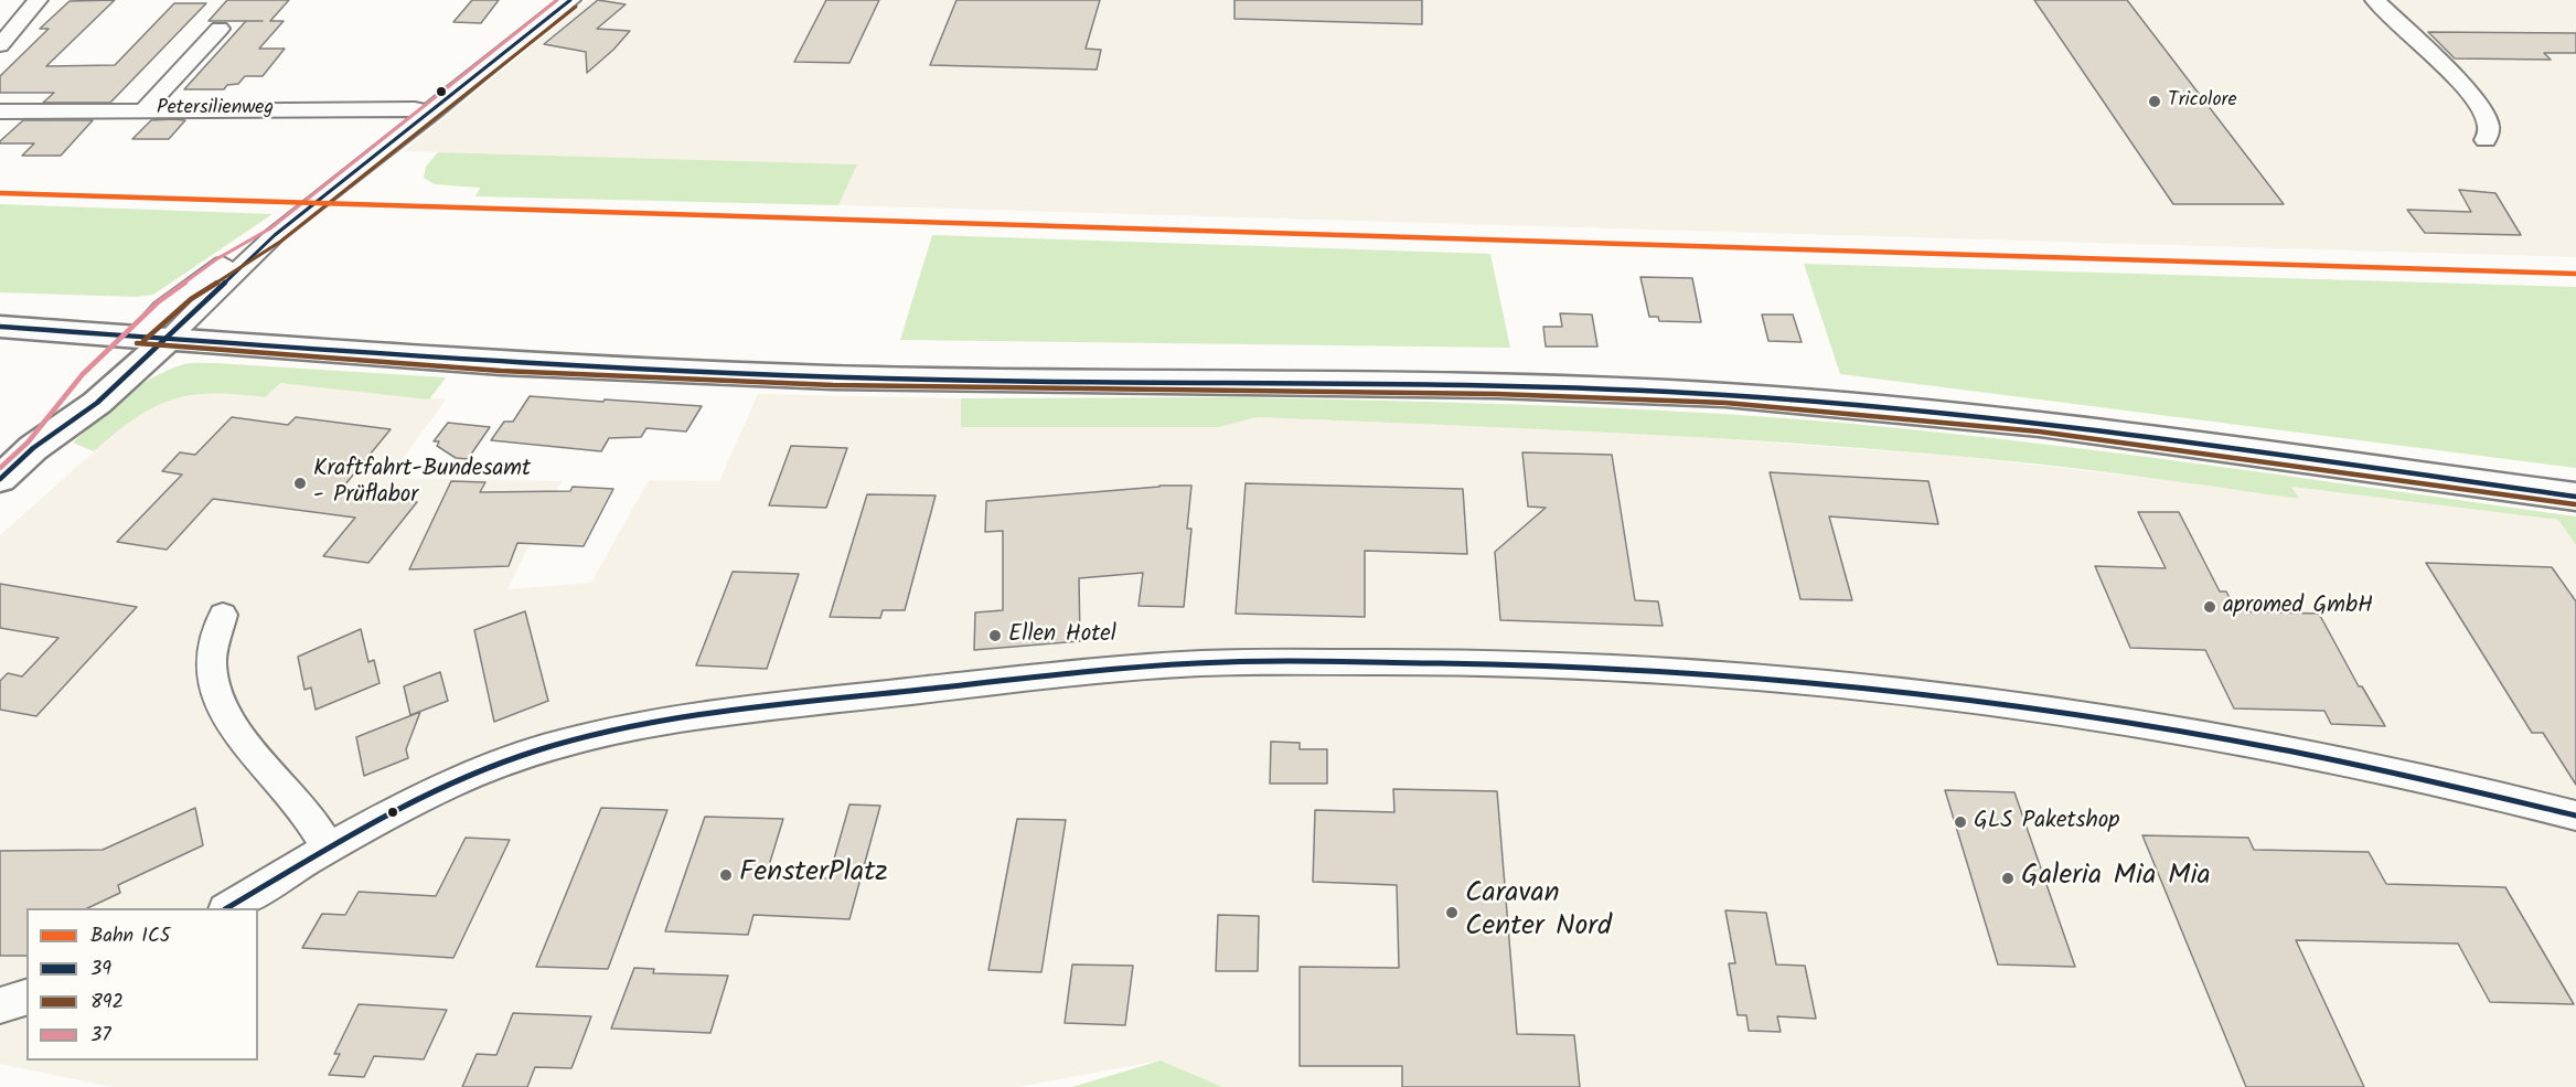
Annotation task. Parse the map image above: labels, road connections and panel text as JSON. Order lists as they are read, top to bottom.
{
  "streets": {
    "street": ["Petersilienweg"]
  },
  "places": [
    "Tricolore",
    "Kraftfahrt-Bundesamt - Prüflabor",
    "apromed GmbH",
    "Ellen Hotel",
    "GLS Paketshop",
    "FensterPlatz",
    "Galeria Mia Mia",
    "Caravan Center Nord"
  ],
  "lines": [
    "transit line 39",
    "transit line 37",
    "transit line 892",
    "rail line IC5"
  ],
  "legend": [
    "Bahn IC5",
    "39",
    "892",
    "37"
  ]
}
